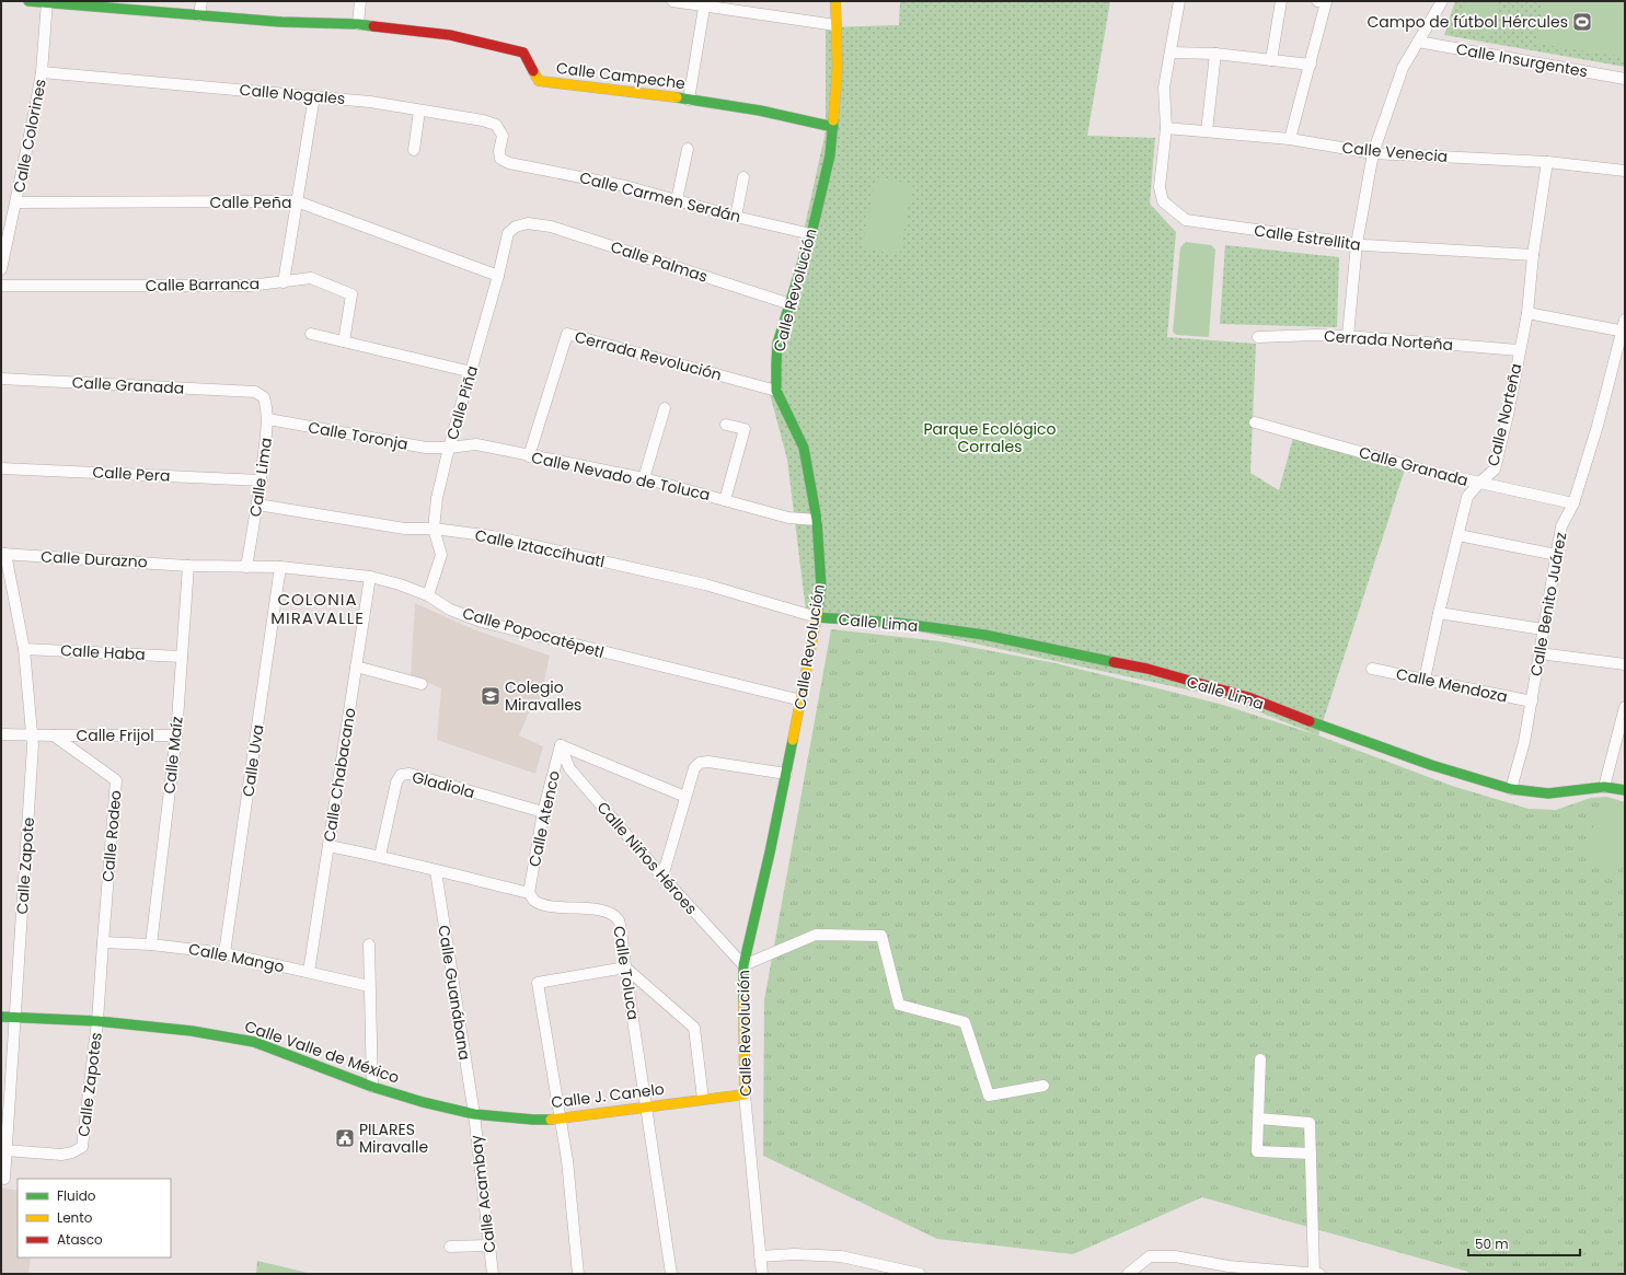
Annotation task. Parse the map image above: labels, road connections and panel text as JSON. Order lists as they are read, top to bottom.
{
  "streets": {
    "street": [
      "Calle Insurgentes",
      "Calle Campeche",
      "Calle Nogales",
      "Calle Colorines",
      "Calle Venecia",
      "Calle Carmen Serdán",
      "Calle Peña",
      "Calle Estrellita",
      "Calle Palmas",
      "Calle Barranca",
      "Calle Revolución",
      "Cerrada Norteña",
      "Cerrada Revolución",
      "Calle Granada",
      "Calle Piña",
      "Calle Norteña",
      "Calle Toronja",
      "Calle Pera",
      "Calle Nevado de Toluca",
      "Calle Lima",
      "Calle Iztaccíhuatl",
      "Calle Durazno",
      "Calle Benito Juárez",
      "Calle Popocatépetl",
      "Calle Haba",
      "Calle Mendoza",
      "Calle Frijol",
      "Calle Maíz",
      "Calle Uva",
      "Calle Chabacano",
      "Gladiola",
      "Calle Atenco",
      "Calle Rodeo",
      "Calle Niños Héroes",
      "Calle Zapote",
      "Calle Mango",
      "Calle Toluca",
      "Calle Guanábana",
      "Calle Valle de México",
      "Calle Zapotes",
      "Calle J. Canelo",
      "Calle Acambay"
    ]
  },
  "crossings": [
    ["Calle Campeche", "Calle Colorines"],
    ["Calle Campeche", "Calle Revolución"],
    ["Calle Nogales", "Calle Colorines"],
    ["Calle Nogales", "Calle Carmen Serdán"],
    ["Calle Colorines", "Calle Peña"],
    ["Calle Venecia", "Calle Estrellita"],
    ["Calle Venecia", "Calle Norteña"],
    ["Calle Carmen Serdán", "Calle Revolución"],
    ["Calle Peña", "Calle Piña"],
    ["Calle Estrellita", "Calle Norteña"],
    ["Calle Palmas", "Calle Revolución"],
    ["Calle Palmas", "Calle Piña"],
    ["Calle Revolución", "Cerrada Revolución"],
    ["Calle Revolución", "Calle Nevado de Toluca"],
    ["Calle Revolución", "Calle Lima"],
    ["Calle Revolución", "Calle Iztaccíhuatl"],
    ["Calle Revolución", "Calle Popocatépetl"],
    ["Calle Revolución", "Calle Niños Héroes"],
    ["Calle Revolución", "Calle J. Canelo"],
    ["Cerrada Norteña", "Calle Norteña"],
    ["Cerrada Revolución", "Calle Nevado de Toluca"],
    ["Calle Granada", "Calle Norteña"],
    ["Calle Granada", "Calle Lima"],
    ["Calle Granada", "Calle Benito Juárez"],
    ["Calle Piña", "Calle Toronja"],
    ["Calle Piña", "Calle Nevado de Toluca"],
    ["Calle Piña", "Calle Iztaccíhuatl"],
    ["Calle Piña", "Calle Popocatépetl"],
    ["Calle Norteña", "Calle Mendoza"],
    ["Calle Toronja", "Calle Nevado de Toluca"],
    ["Calle Toronja", "Calle Lima"],
    ["Calle Pera", "Calle Lima"],
    ["Calle Lima", "Calle Iztaccíhuatl"],
    ["Calle Lima", "Calle Benito Juárez"],
    ["Calle Lima", "Calle Popocatépetl"],
    ["Calle Durazno", "Calle Popocatépetl"],
    ["Calle Durazno", "Calle Maíz"],
    ["Calle Durazno", "Calle Zapote"],
    ["Calle Benito Juárez", "Calle Mendoza"],
    ["Calle Popocatépetl", "Calle Maíz"],
    ["Calle Popocatépetl", "Calle Uva"],
    ["Calle Popocatépetl", "Calle Chabacano"],
    ["Calle Haba", "Calle Maíz"],
    ["Calle Haba", "Calle Zapote"],
    ["Calle Frijol", "Calle Maíz"],
    ["Calle Frijol", "Calle Rodeo"],
    ["Calle Maíz", "Calle Mango"],
    ["Calle Uva", "Calle Mango"],
    ["Calle Chabacano", "Calle Mango"],
    ["Calle Chabacano", "Calle Toluca"],
    ["Gladiola", "Calle Atenco"],
    ["Gladiola", "Calle Toluca"],
    ["Calle Atenco", "Calle Niños Héroes"],
    ["Calle Atenco", "Calle Toluca"],
    ["Calle Rodeo", "Calle Mango"],
    ["Calle Rodeo", "Calle Valle de México"],
    ["Calle Rodeo", "Calle Zapotes"],
    ["Calle Zapote", "Calle Valle de México"],
    ["Calle Zapote", "Calle Zapotes"],
    ["Calle Toluca", "Calle Guanábana"],
    ["Calle Toluca", "Calle J. Canelo"],
    ["Calle Guanábana", "Calle Valle de México"],
    ["Calle Guanábana", "Calle J. Canelo"],
    ["Calle Guanábana", "Calle Acambay"],
    ["Calle Valle de México", "Calle Zapotes"],
    ["Calle Valle de México", "Calle J. Canelo"],
    ["Calle Valle de México", "Calle Acambay"],
    ["Calle J. Canelo", "Calle Acambay"]
  ],
  "districts": ["COLONIA MIRAVALLE"],
  "parks": ["Parque Ecológico Corrales"],
  "places": {
    "sports": ["Campo de fútbol Hércules"],
    "school or university": ["Colegio Miravalles"],
    "public building": ["PILARES Miravalle"]
  },
  "legend": ["Fluido", "Lento", "Atasco"],
  "scale_bar": "50 m"
}
